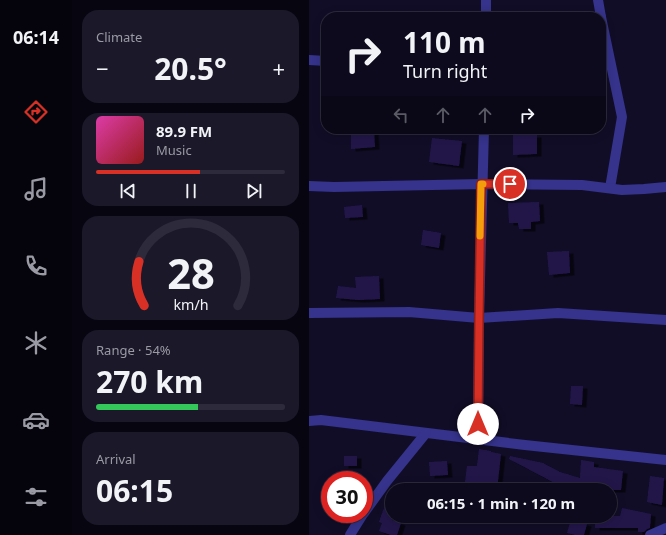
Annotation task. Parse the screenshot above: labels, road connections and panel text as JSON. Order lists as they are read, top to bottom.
{
  "page": {
    "tabs": "06:14",
    "tile": [
      "Climate",
      ["Range · 54%", "270 km"],
      ["Arrival", "06:15"]
    ],
    "turn": ["110 m", "Turn right"],
    "heat": ["−", "20.5°", "+"],
    "song": ["89.9 FM", "Music"],
    "limit": "30",
    "trip": "06:15 · 1 min · 120 m",
    "gauge": ["28", "km/h"]
  }
}
